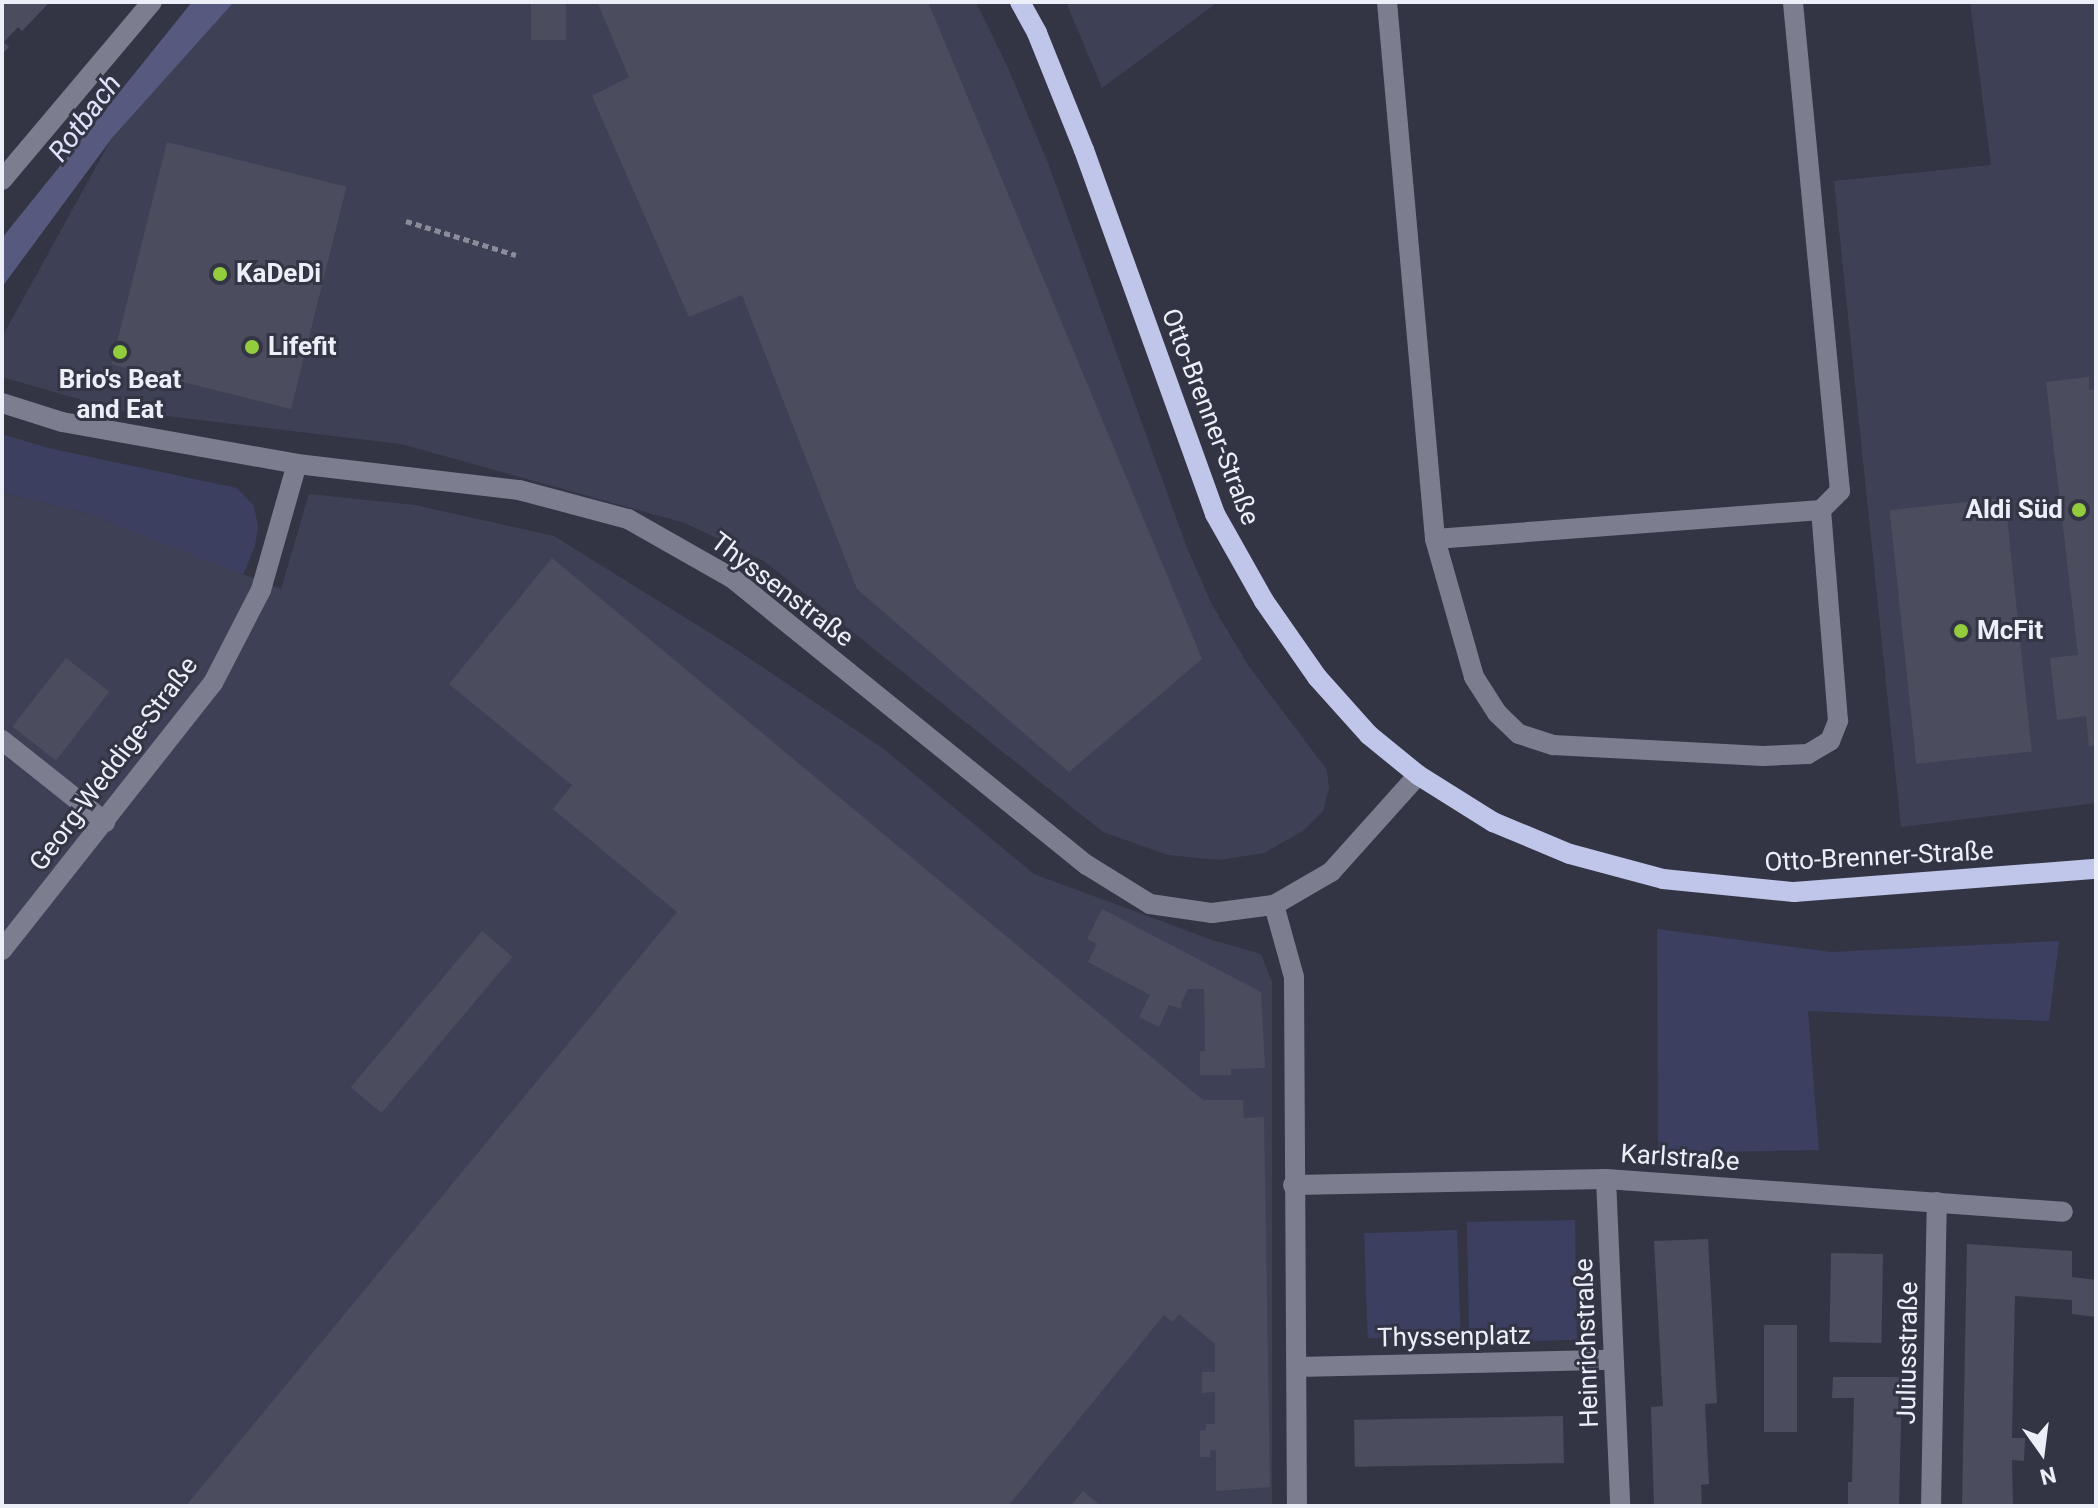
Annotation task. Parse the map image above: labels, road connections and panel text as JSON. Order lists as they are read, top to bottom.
{
  "streets": {
    "main road": ["Otto-Brenner-Straße"],
    "street": [
      "Thyssenstraße",
      "Georg-Weddige-Straße",
      "Karlstraße",
      "Thyssenplatz",
      "Heinrichstraße",
      "Juliusstraße"
    ]
  },
  "crossings": [
    ["Otto-Brenner-Straße", "Thyssenstraße"],
    ["Thyssenstraße", "Georg-Weddige-Straße"],
    ["Karlstraße", "Heinrichstraße"],
    ["Karlstraße", "Juliusstraße"],
    ["Thyssenplatz", "Heinrichstraße"]
  ],
  "water": ["Rotbach"],
  "places": [
    "KaDeDi",
    "Lifefit",
    "Brio's Beat and Eat",
    "Aldi Süd",
    "McFit"
  ],
  "north": "bottom"
}
